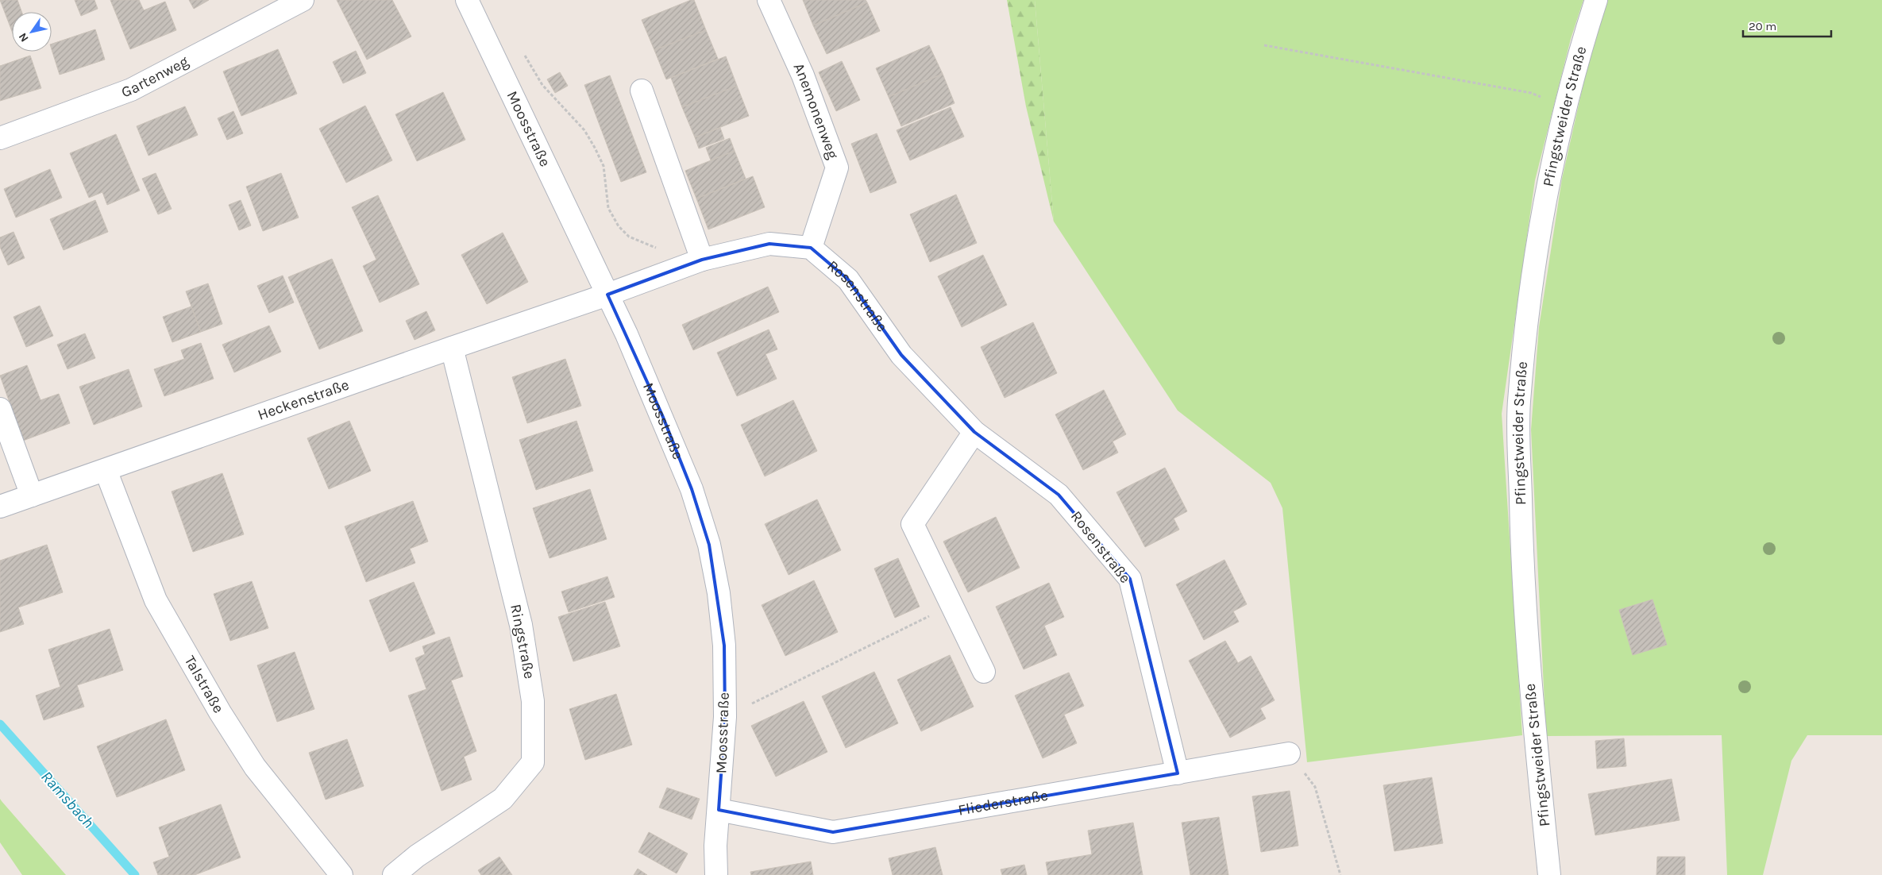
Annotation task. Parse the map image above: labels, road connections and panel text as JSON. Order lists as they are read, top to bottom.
{
  "streets": {
    "street": [
      "Gartenweg",
      "Anemonenweg",
      "Pfingstweider Straße",
      "Moosstraße",
      "Rosenstraße",
      "Heckenstraße",
      "Ringstraße",
      "Talstraße",
      "Fliederstraße"
    ]
  },
  "crossings": [
    ["Anemonenweg", "Rosenstraße"],
    ["Moosstraße", "Heckenstraße"],
    ["Moosstraße", "Fliederstraße"],
    ["Rosenstraße", "Fliederstraße"],
    ["Heckenstraße", "Ringstraße"],
    ["Heckenstraße", "Talstraße"]
  ],
  "water": ["Ramsbach"],
  "scale_bar": "20 m",
  "north": "bottom left"
}
